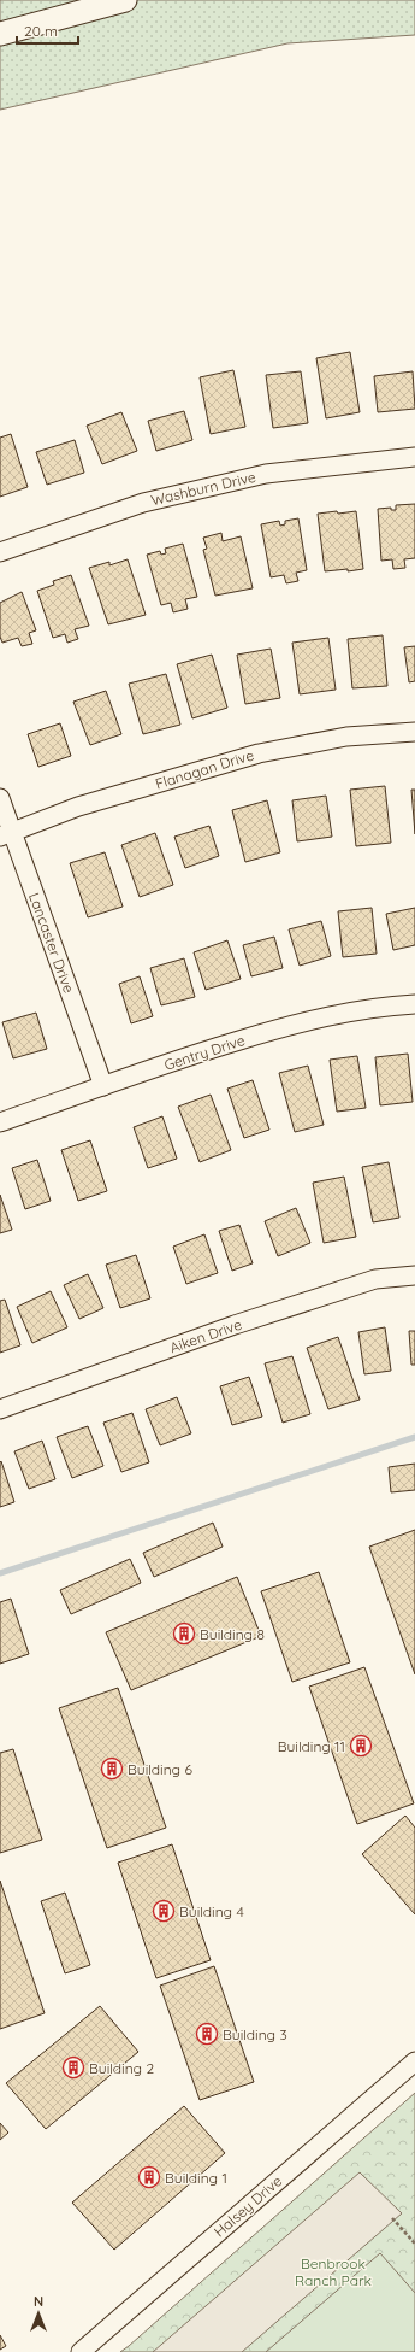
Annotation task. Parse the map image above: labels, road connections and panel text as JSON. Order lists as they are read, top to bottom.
{
  "streets": {
    "street": [
      "Washburn Drive",
      "Flanagan Drive",
      "Lancaster Drive",
      "Gentry Drive",
      "Aiken Drive",
      "Halsey Drive"
    ]
  },
  "crossings": [
    ["Flanagan Drive", "Lancaster Drive"],
    ["Lancaster Drive", "Gentry Drive"]
  ],
  "parks": ["Benbrook Ranch Park"],
  "places": {
    "building": [
      "Building 8",
      "Building 11",
      "Building 6",
      "Building 4",
      "Building 3",
      "Building 2",
      "Building 1"
    ]
  },
  "scale_bar": "20 m",
  "north": "top"
}
